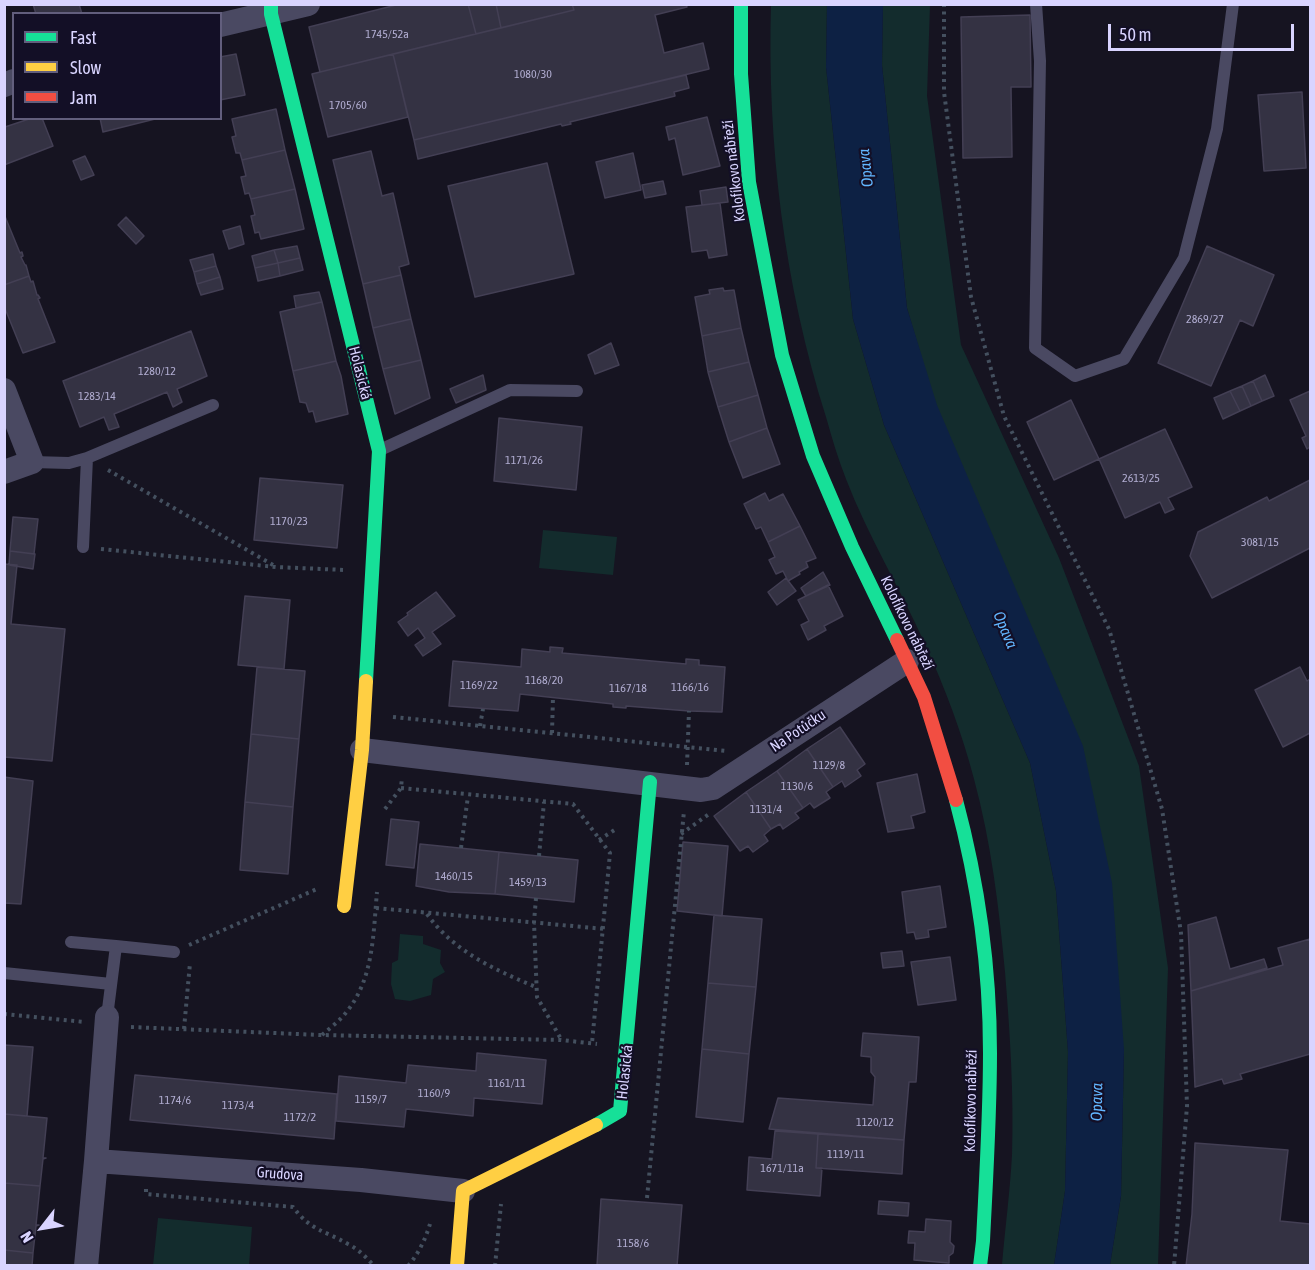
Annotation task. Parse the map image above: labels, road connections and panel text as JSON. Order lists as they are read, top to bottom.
{
  "streets": {
    "street": [
      "Kolofíkovo nábřeží",
      "Holasická",
      "Na Potůčku",
      "Grudova"
    ]
  },
  "crossings": [
    ["Kolofíkovo nábřeží", "Na Potůčku"],
    ["Holasická", "Grudova"]
  ],
  "water": ["Opava"],
  "house_numbers": [
    "1745/52a",
    "1080/30",
    "1705/60",
    "2869/27",
    "1280/12",
    "1283/14",
    "1171/26",
    "2613/25",
    "1170/23",
    "3081/15",
    "1168/20",
    "1169/22",
    "1166/16",
    "1167/18",
    "1129/8",
    "1130/6",
    "1131/4",
    "1460/15",
    "1459/13",
    "1161/11",
    "1160/9",
    "1159/7",
    "1174/6",
    "1173/4",
    "1172/2",
    "1120/12",
    "1119/11",
    "1671/11a",
    "1158/6"
  ],
  "legend": ["Fast", "Slow", "Jam"],
  "scale_bar": "50 m",
  "north": "bottom left"
}
